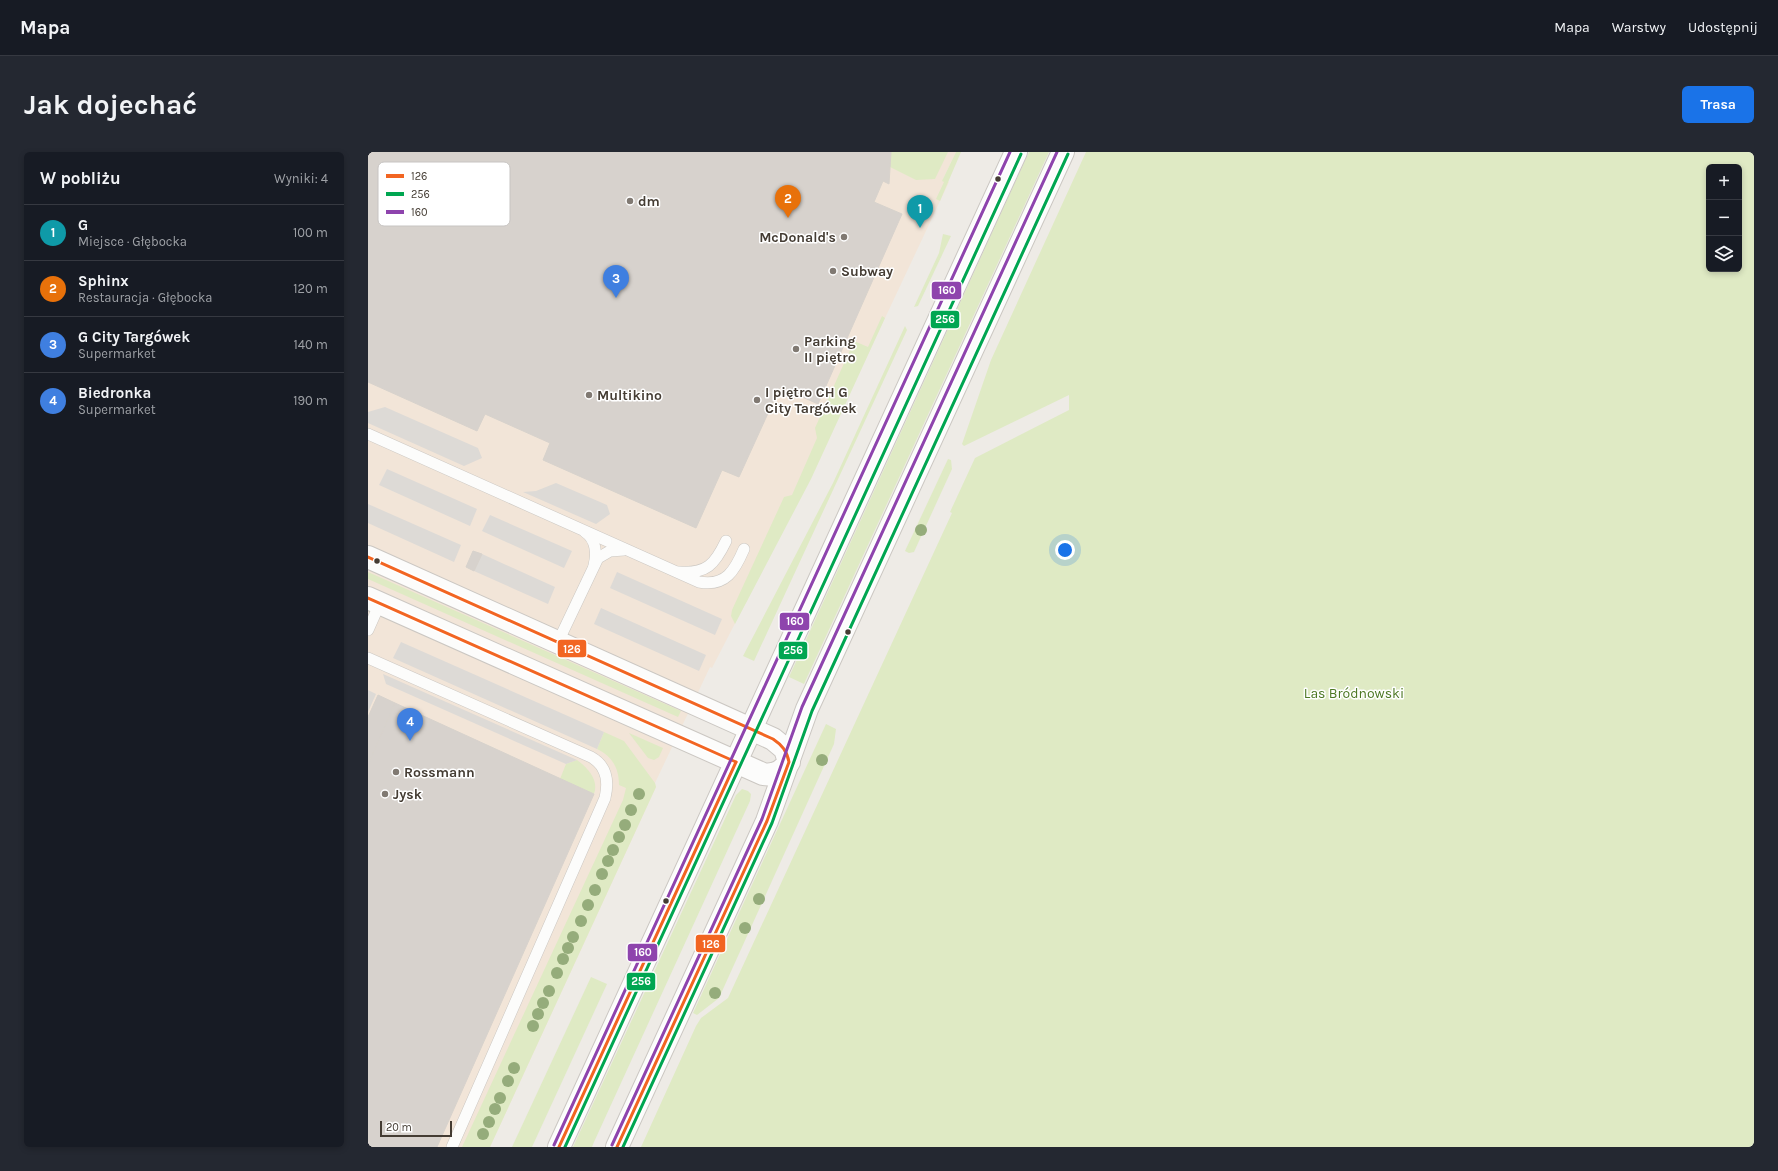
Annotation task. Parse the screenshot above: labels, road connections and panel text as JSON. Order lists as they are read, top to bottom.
{
  "parks": ["Las Bródnowski"],
  "places": [
    "dm",
    "McDonald's",
    "Subway",
    "Parking II piętro",
    "Multikino",
    "I piętro CH G City Targówek",
    "Rossmann",
    "Jysk"
  ],
  "lines": ["transit line 160", "transit line 256", "transit line 126"],
  "legend": ["126", "256", "160"],
  "scale_bar": "20 m",
  "page": {
    "header": "Mapa",
    "nav": ["Mapa", "Warstwy", "Udostępnij"],
    "buttons": "Trasa",
    "title": "Jak dojechać",
    "heading": ["W pobliżu", "Wyniki: 4"],
    "map_buttons": ["+", "−"],
    "pins": [
      "2",
      "1",
      "3",
      "4"
    ],
    "list": [
      {
        "mark": "1",
        "name": "G",
        "note": "Miejsce · Głębocka",
        "value": "100 m"
      },
      {
        "mark": "2",
        "name": "Sphinx",
        "note": "Restauracja · Głębocka",
        "value": "120 m"
      },
      {
        "mark": "3",
        "name": "G City Targówek",
        "note": "Supermarket",
        "value": "140 m"
      },
      {
        "mark": "4",
        "name": "Biedronka",
        "note": "Supermarket",
        "value": "190 m"
      }
    ],
    "scale": "20 m"
  }
}
